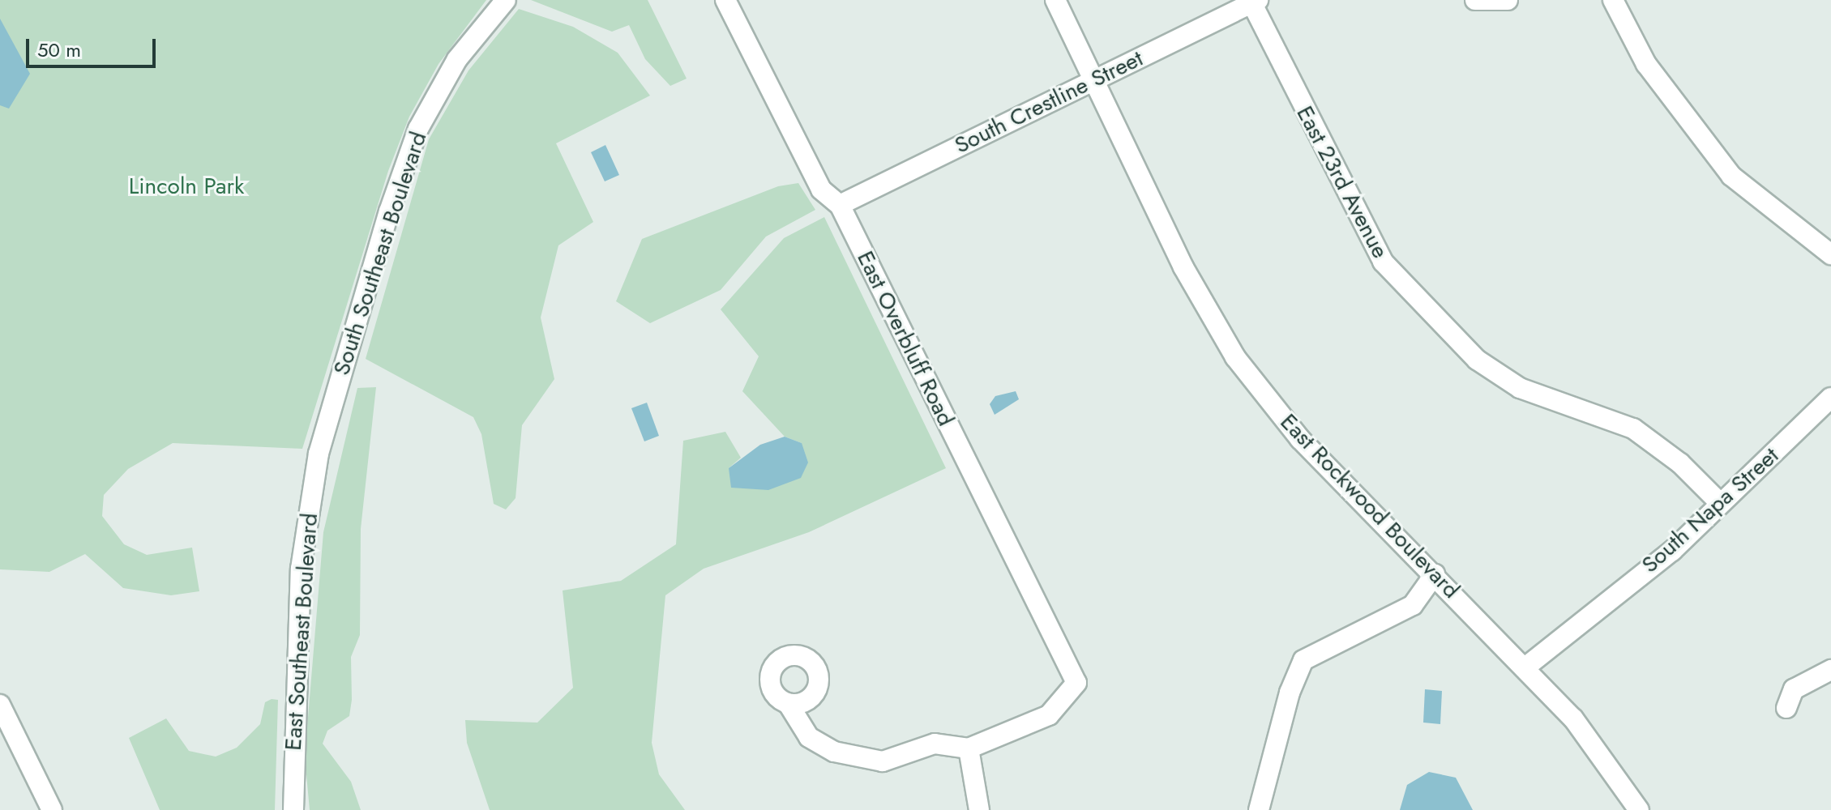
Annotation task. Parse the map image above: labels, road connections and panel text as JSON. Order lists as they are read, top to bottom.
{
  "streets": {
    "street": [
      "South Crestline Street",
      "East 23rd Avenue",
      "South Southeast Boulevard",
      "East Overbluff Road",
      "East Rockwood Boulevard",
      "South Napa Street",
      "East Southeast Boulevard"
    ]
  },
  "crossings": [
    ["South Crestline Street", "East 23rd Avenue"],
    ["South Crestline Street", "East Overbluff Road"],
    ["South Crestline Street", "East Rockwood Boulevard"],
    ["East 23rd Avenue", "South Napa Street"],
    ["South Southeast Boulevard", "East Southeast Boulevard"],
    ["East Rockwood Boulevard", "South Napa Street"]
  ],
  "parks": ["Lincoln Park"],
  "scale_bar": "50 m"
}
